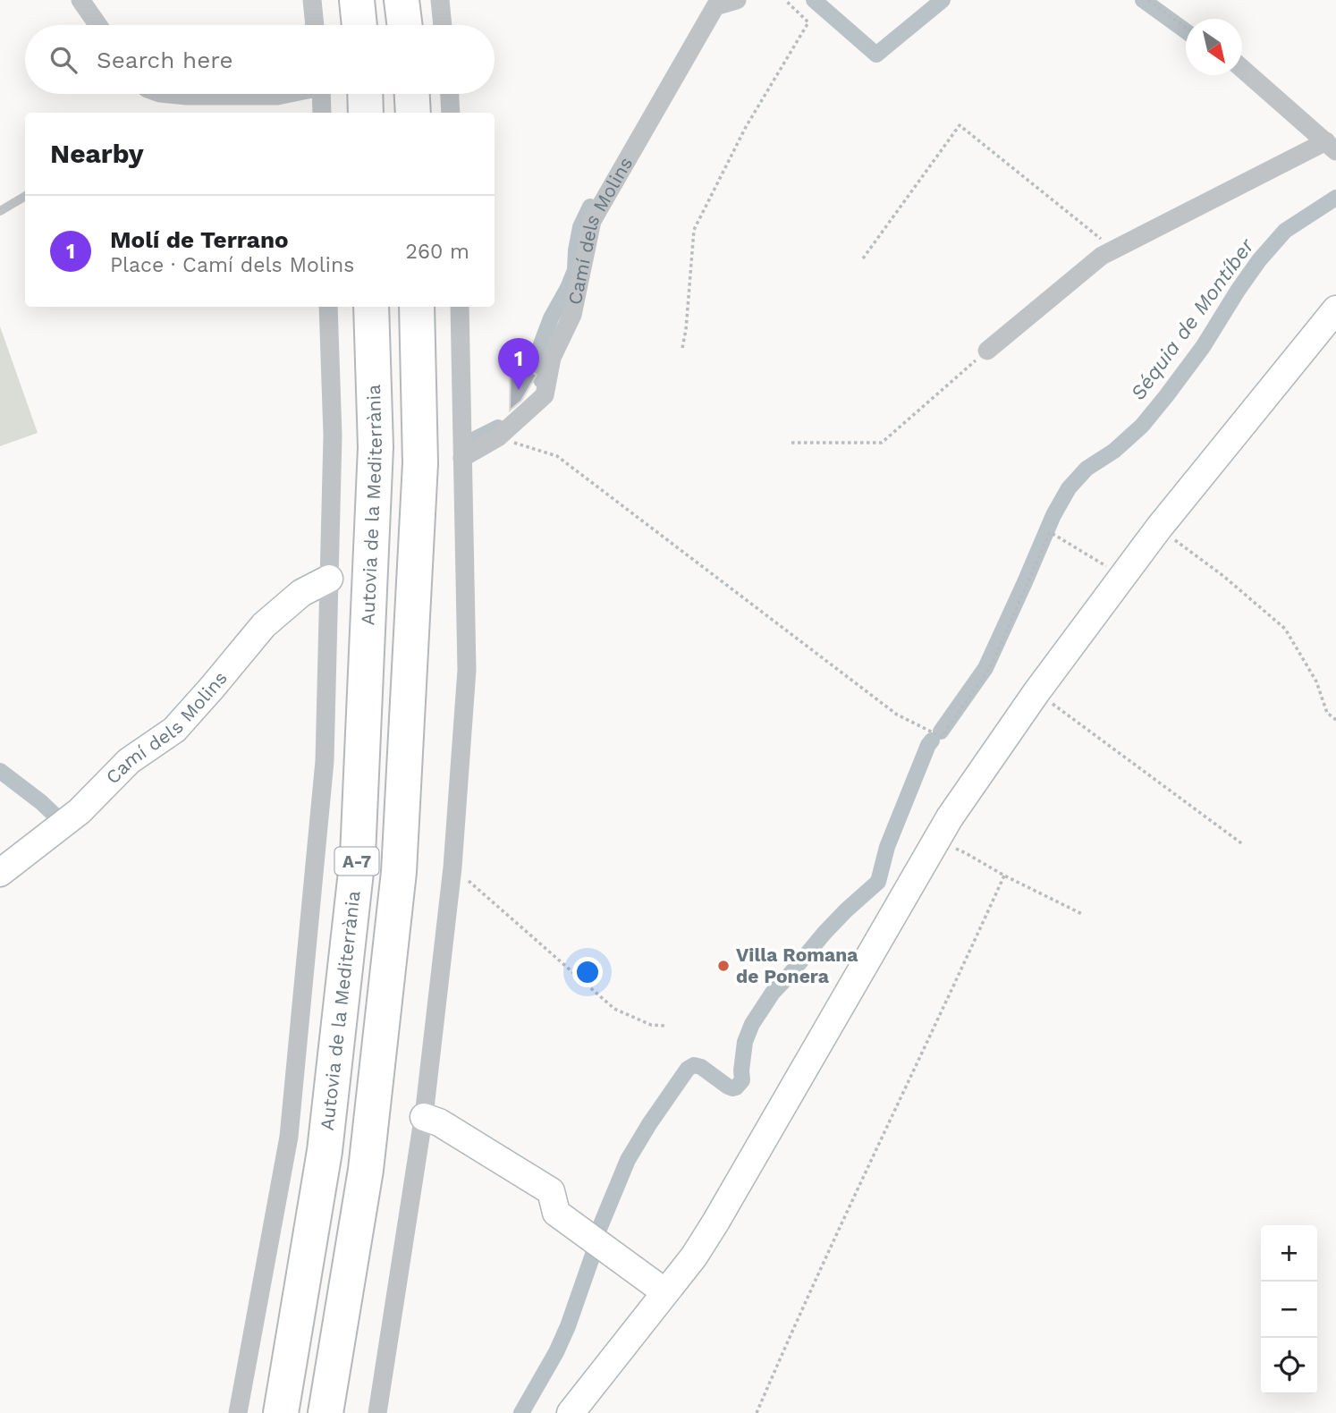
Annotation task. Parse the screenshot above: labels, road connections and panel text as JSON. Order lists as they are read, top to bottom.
{
  "streets": {
    "highway": ["Autovia de la Mediterrània", "A-7"],
    "main road": ["Camí dels Molins"]
  },
  "water": ["Séquia de Montíber"],
  "places": ["Villa Romana de Ponera"],
  "north": "bottom right",
  "page": {
    "search": "Search here",
    "heading": "Nearby",
    "list": [
      {
        "mark": "1",
        "name": "Molí de Terrano",
        "note": "Place · Camí dels Molins",
        "value": "260 m"
      }
    ],
    "pins": "1",
    "map_buttons": ["+", "−"]
  }
}
